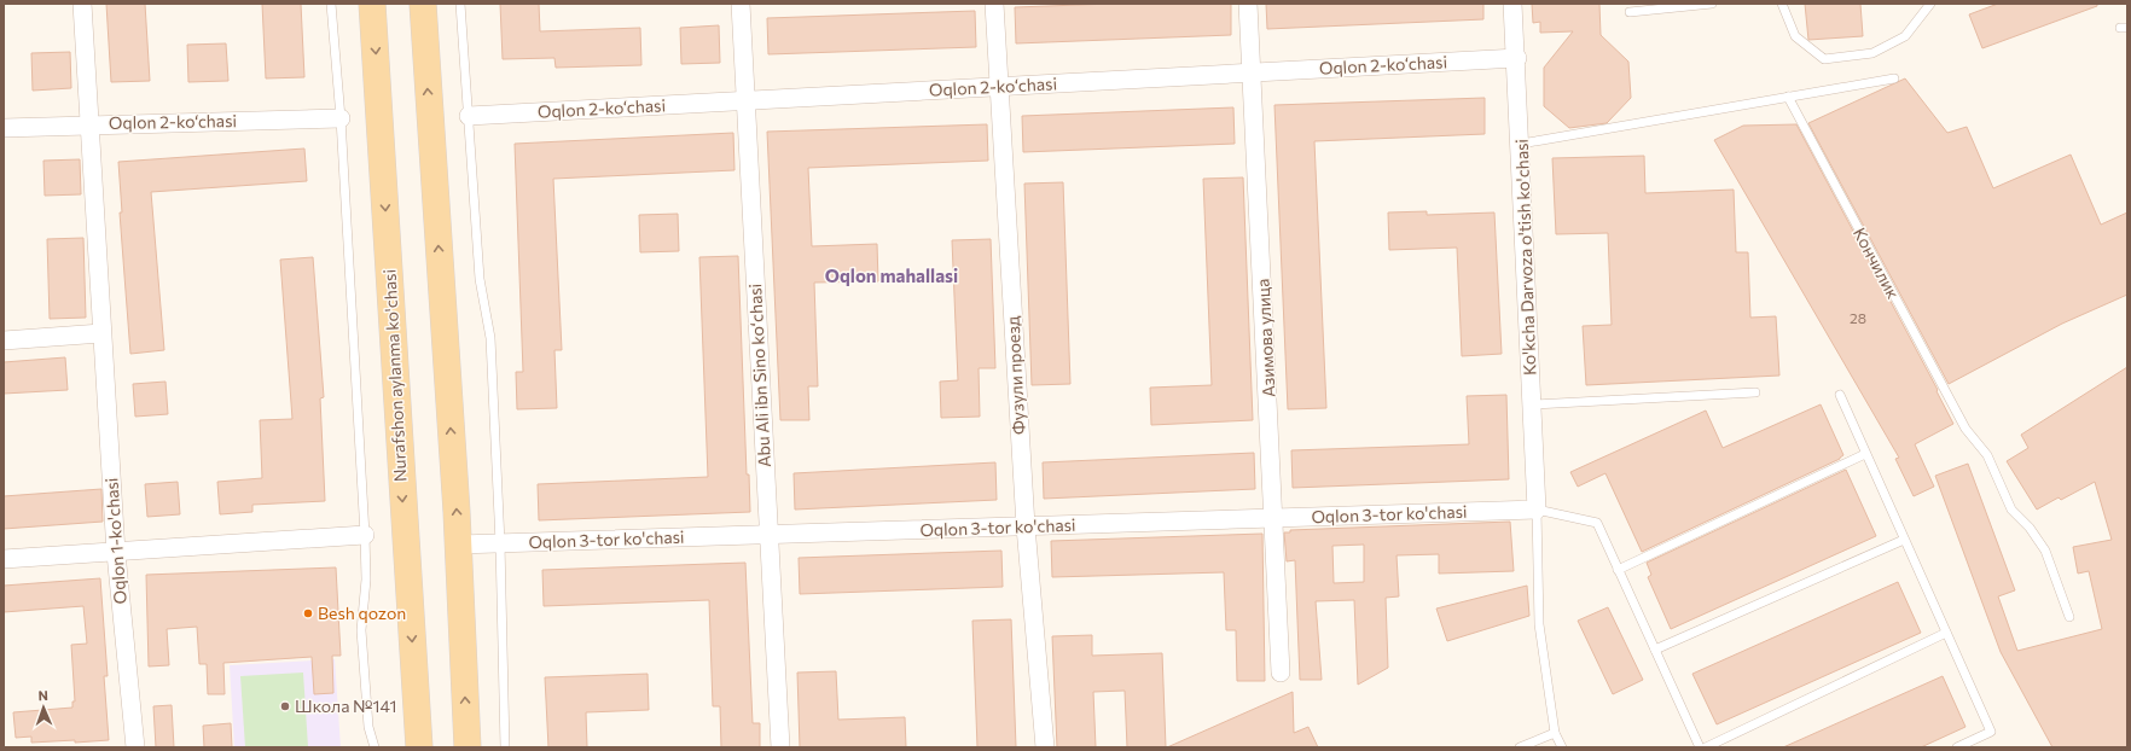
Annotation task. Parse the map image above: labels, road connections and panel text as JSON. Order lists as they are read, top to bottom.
{
  "streets": {
    "main road": ["Nurafshon aylanma ko'chasi"],
    "street": [
      "Oqlon 2-ko‘chasi",
      "Ko'kcha Darvoza o'tish ko'chasi",
      "Азимова улица",
      "Abu Ali ibn Sino koʻchasi",
      "Фузули проезд",
      "Oqlon 3-tor ko'chasi",
      "Oqlon 1-ko'chasi"
    ],
    "lane": ["Кончилик"]
  },
  "crossings": [
    ["Oqlon 2-ko‘chasi", "Ko'kcha Darvoza o'tish ko'chasi"],
    ["Oqlon 2-ko‘chasi", "Азимова улица"],
    ["Oqlon 2-ko‘chasi", "Abu Ali ibn Sino koʻchasi"],
    ["Oqlon 2-ko‘chasi", "Фузули проезд"],
    ["Oqlon 2-ko‘chasi", "Oqlon 1-ko'chasi"],
    ["Ko'kcha Darvoza o'tish ko'chasi", "Oqlon 3-tor ko'chasi"],
    ["Азимова улица", "Oqlon 3-tor ko'chasi"],
    ["Abu Ali ibn Sino koʻchasi", "Oqlon 3-tor ko'chasi"],
    ["Фузули проезд", "Oqlon 3-tor ko'chasi"]
  ],
  "districts": ["Oqlon mahallasi"],
  "places": ["Besh qozon", "Школа №141"],
  "house_numbers": ["28"],
  "north": "top"
}
